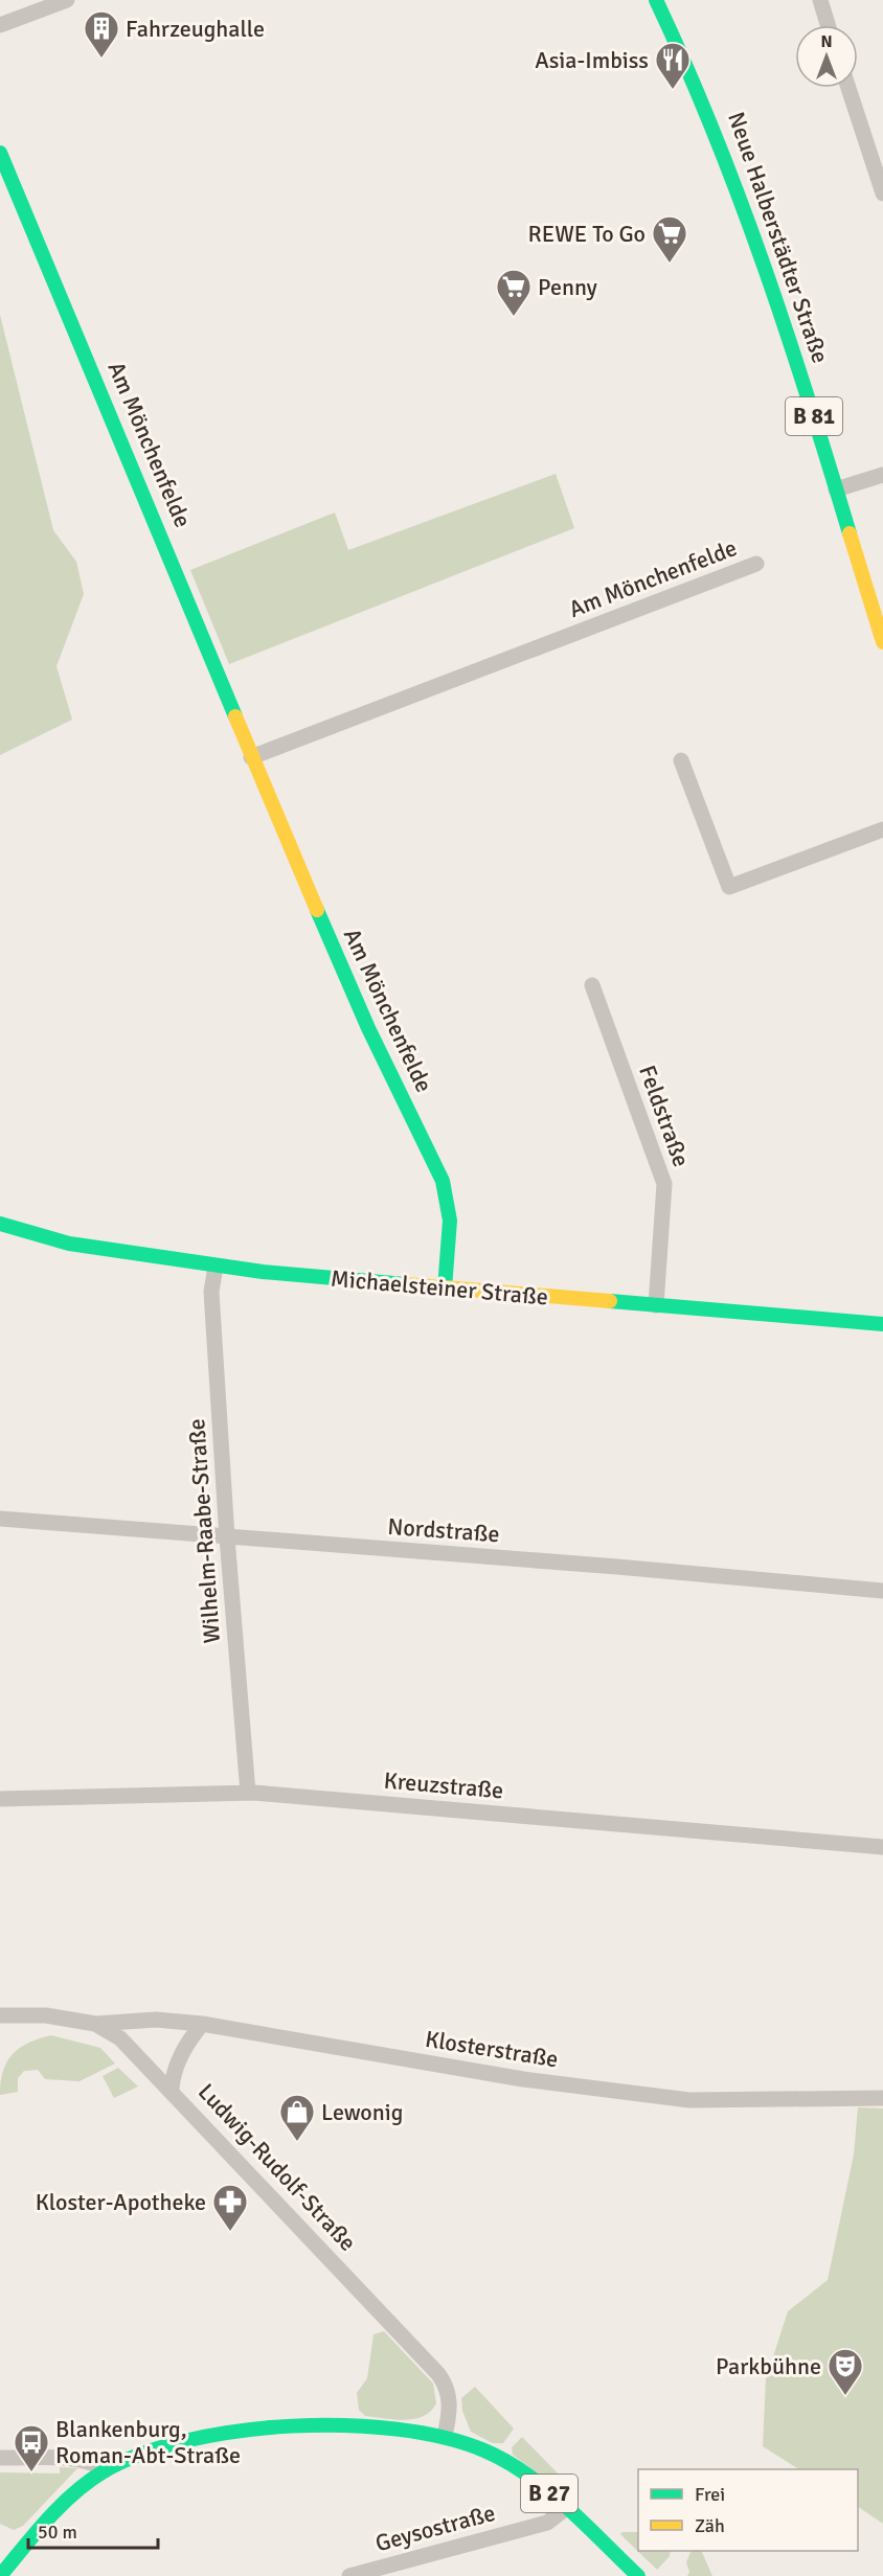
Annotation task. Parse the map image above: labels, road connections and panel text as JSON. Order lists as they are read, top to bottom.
{
  "streets": {
    "street": [
      "Neue Halberstädter Straße",
      "B 81",
      "Am Mönchenfelde",
      "Feldstraße",
      "Michaelsteiner Straße",
      "Nordstraße",
      "Wilhelm-Raabe-Straße",
      "Kreuzstraße",
      "Klosterstraße",
      "Ludwig-Rudolf-Straße",
      "B 27",
      "Geysostraße"
    ]
  },
  "crossings": [
    ["Am Mönchenfelde", "Michaelsteiner Straße"],
    ["Feldstraße", "Michaelsteiner Straße"],
    ["Michaelsteiner Straße", "Wilhelm-Raabe-Straße"],
    ["Nordstraße", "Wilhelm-Raabe-Straße"],
    ["Wilhelm-Raabe-Straße", "Kreuzstraße"],
    ["Klosterstraße", "Ludwig-Rudolf-Straße"],
    ["Ludwig-Rudolf-Straße", "B 27"],
    ["B 27", "Geysostraße"]
  ],
  "places": {
    "building": ["Fahrzeughalle"],
    "restaurant": ["Asia-Imbiss"],
    "supermarket": ["REWE To Go", "Penny"],
    "shop": ["Lewonig"],
    "pharmacy": ["Kloster-Apotheke"],
    "theatre": ["Parkbühne"],
    "bus stop": ["Blankenburg, Roman-Abt-Straße"]
  },
  "legend": ["Frei", "Zäh"],
  "scale_bar": "50 m",
  "north": "top"
}
